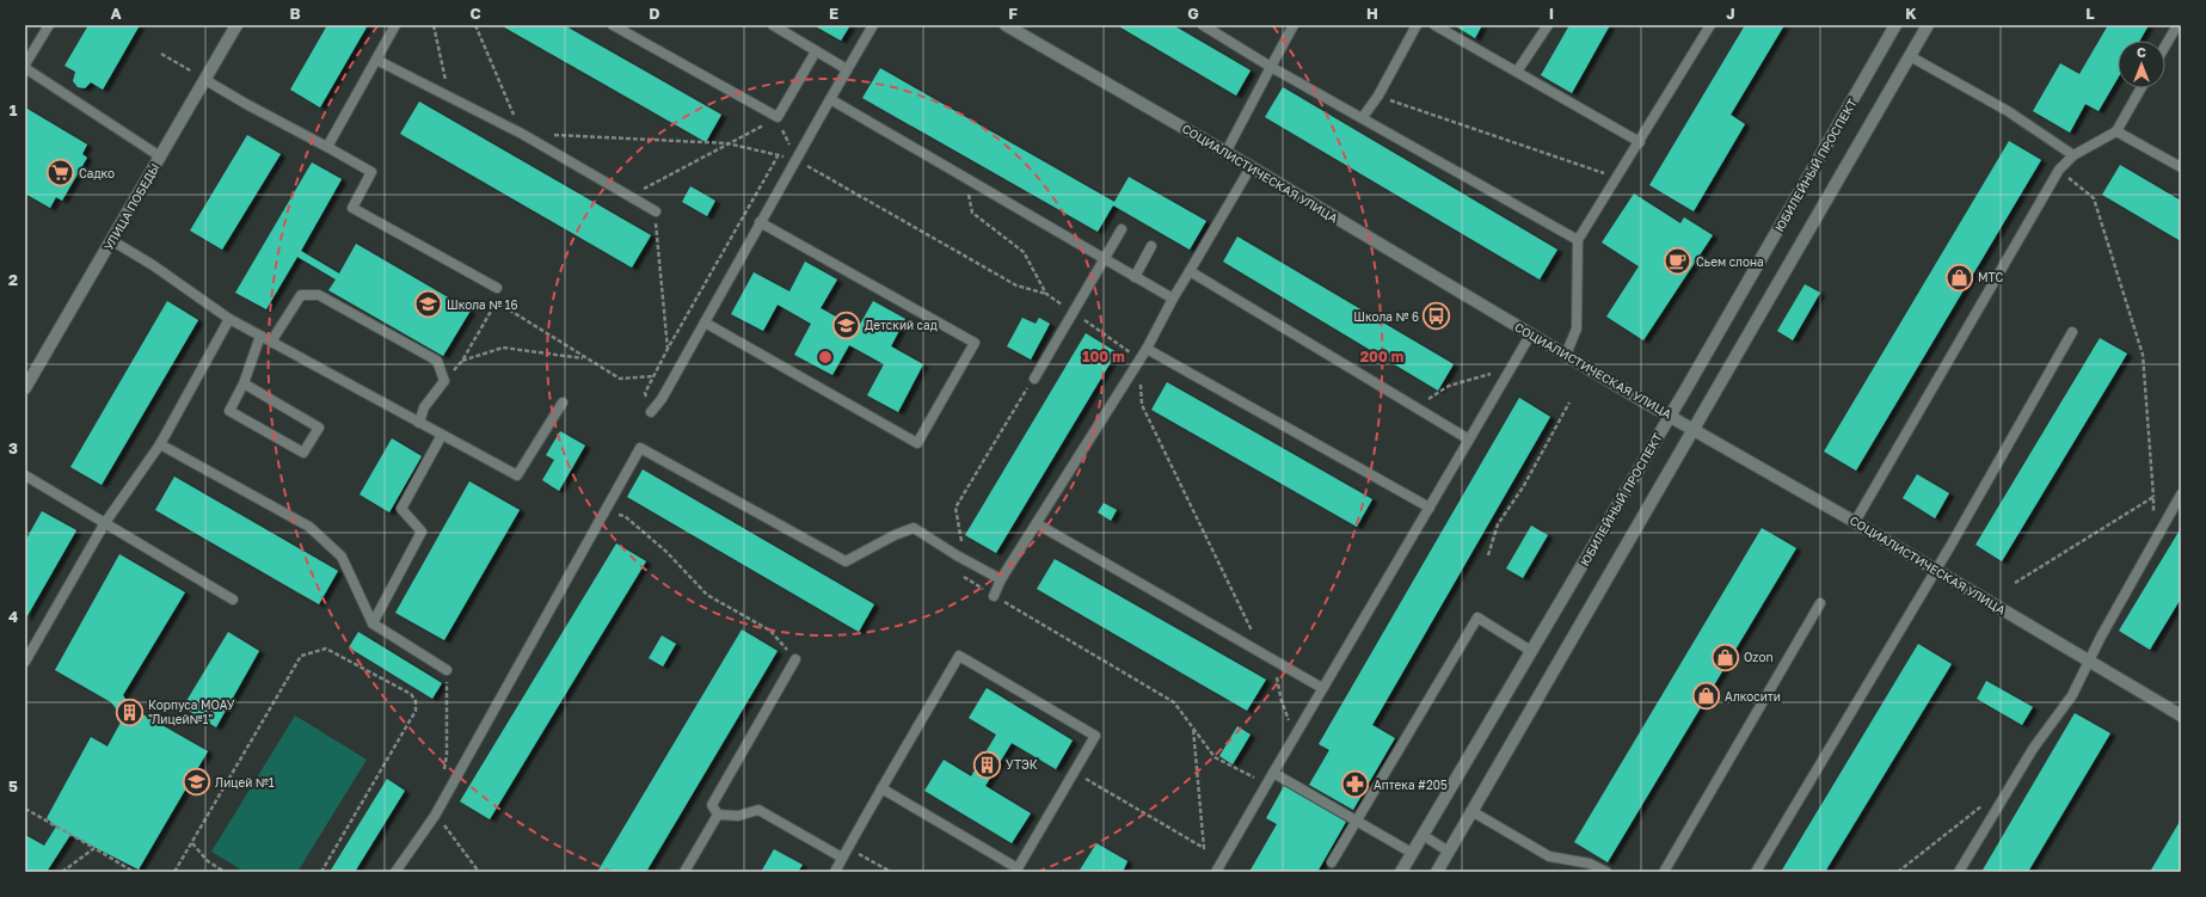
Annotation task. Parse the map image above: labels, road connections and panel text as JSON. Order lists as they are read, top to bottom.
{
  "streets": {
    "main road": ["ЮБИЛЕЙНЫЙ ПРОСПЕКТ", "СОЦИАЛИСТИЧЕСКАЯ УЛИЦА", "УЛИЦА ПОБЕДЫ"]
  },
  "crossings": [
    ["ЮБИЛЕЙНЫЙ ПРОСПЕКТ", "СОЦИАЛИСТИЧЕСКАЯ УЛИЦА"]
  ],
  "places": {
    "supermarket": ["Садко"],
    "cafe": ["Сьем слона"],
    "shop": ["МТС", "Ozon", "Алкосити"],
    "school or university": ["Школа № 16", "Детский сад", "Лицей №1"],
    "bus stop": ["Школа № 6"],
    "building": ["Корпуса МОАУ \"Лицей№1\"", "УТЭК"],
    "pharmacy": ["Аптека #205"]
  },
  "north": "top",
  "grid": {
    "columns": [
      "A",
      "B",
      "C",
      "D",
      "E",
      "F",
      "G",
      "H",
      "I",
      "J",
      "K",
      "L"
    ],
    "rows": [
      "1",
      "2",
      "3",
      "4",
      "5"
    ]
  },
  "rings": ["100 m", "200 m"]
}
